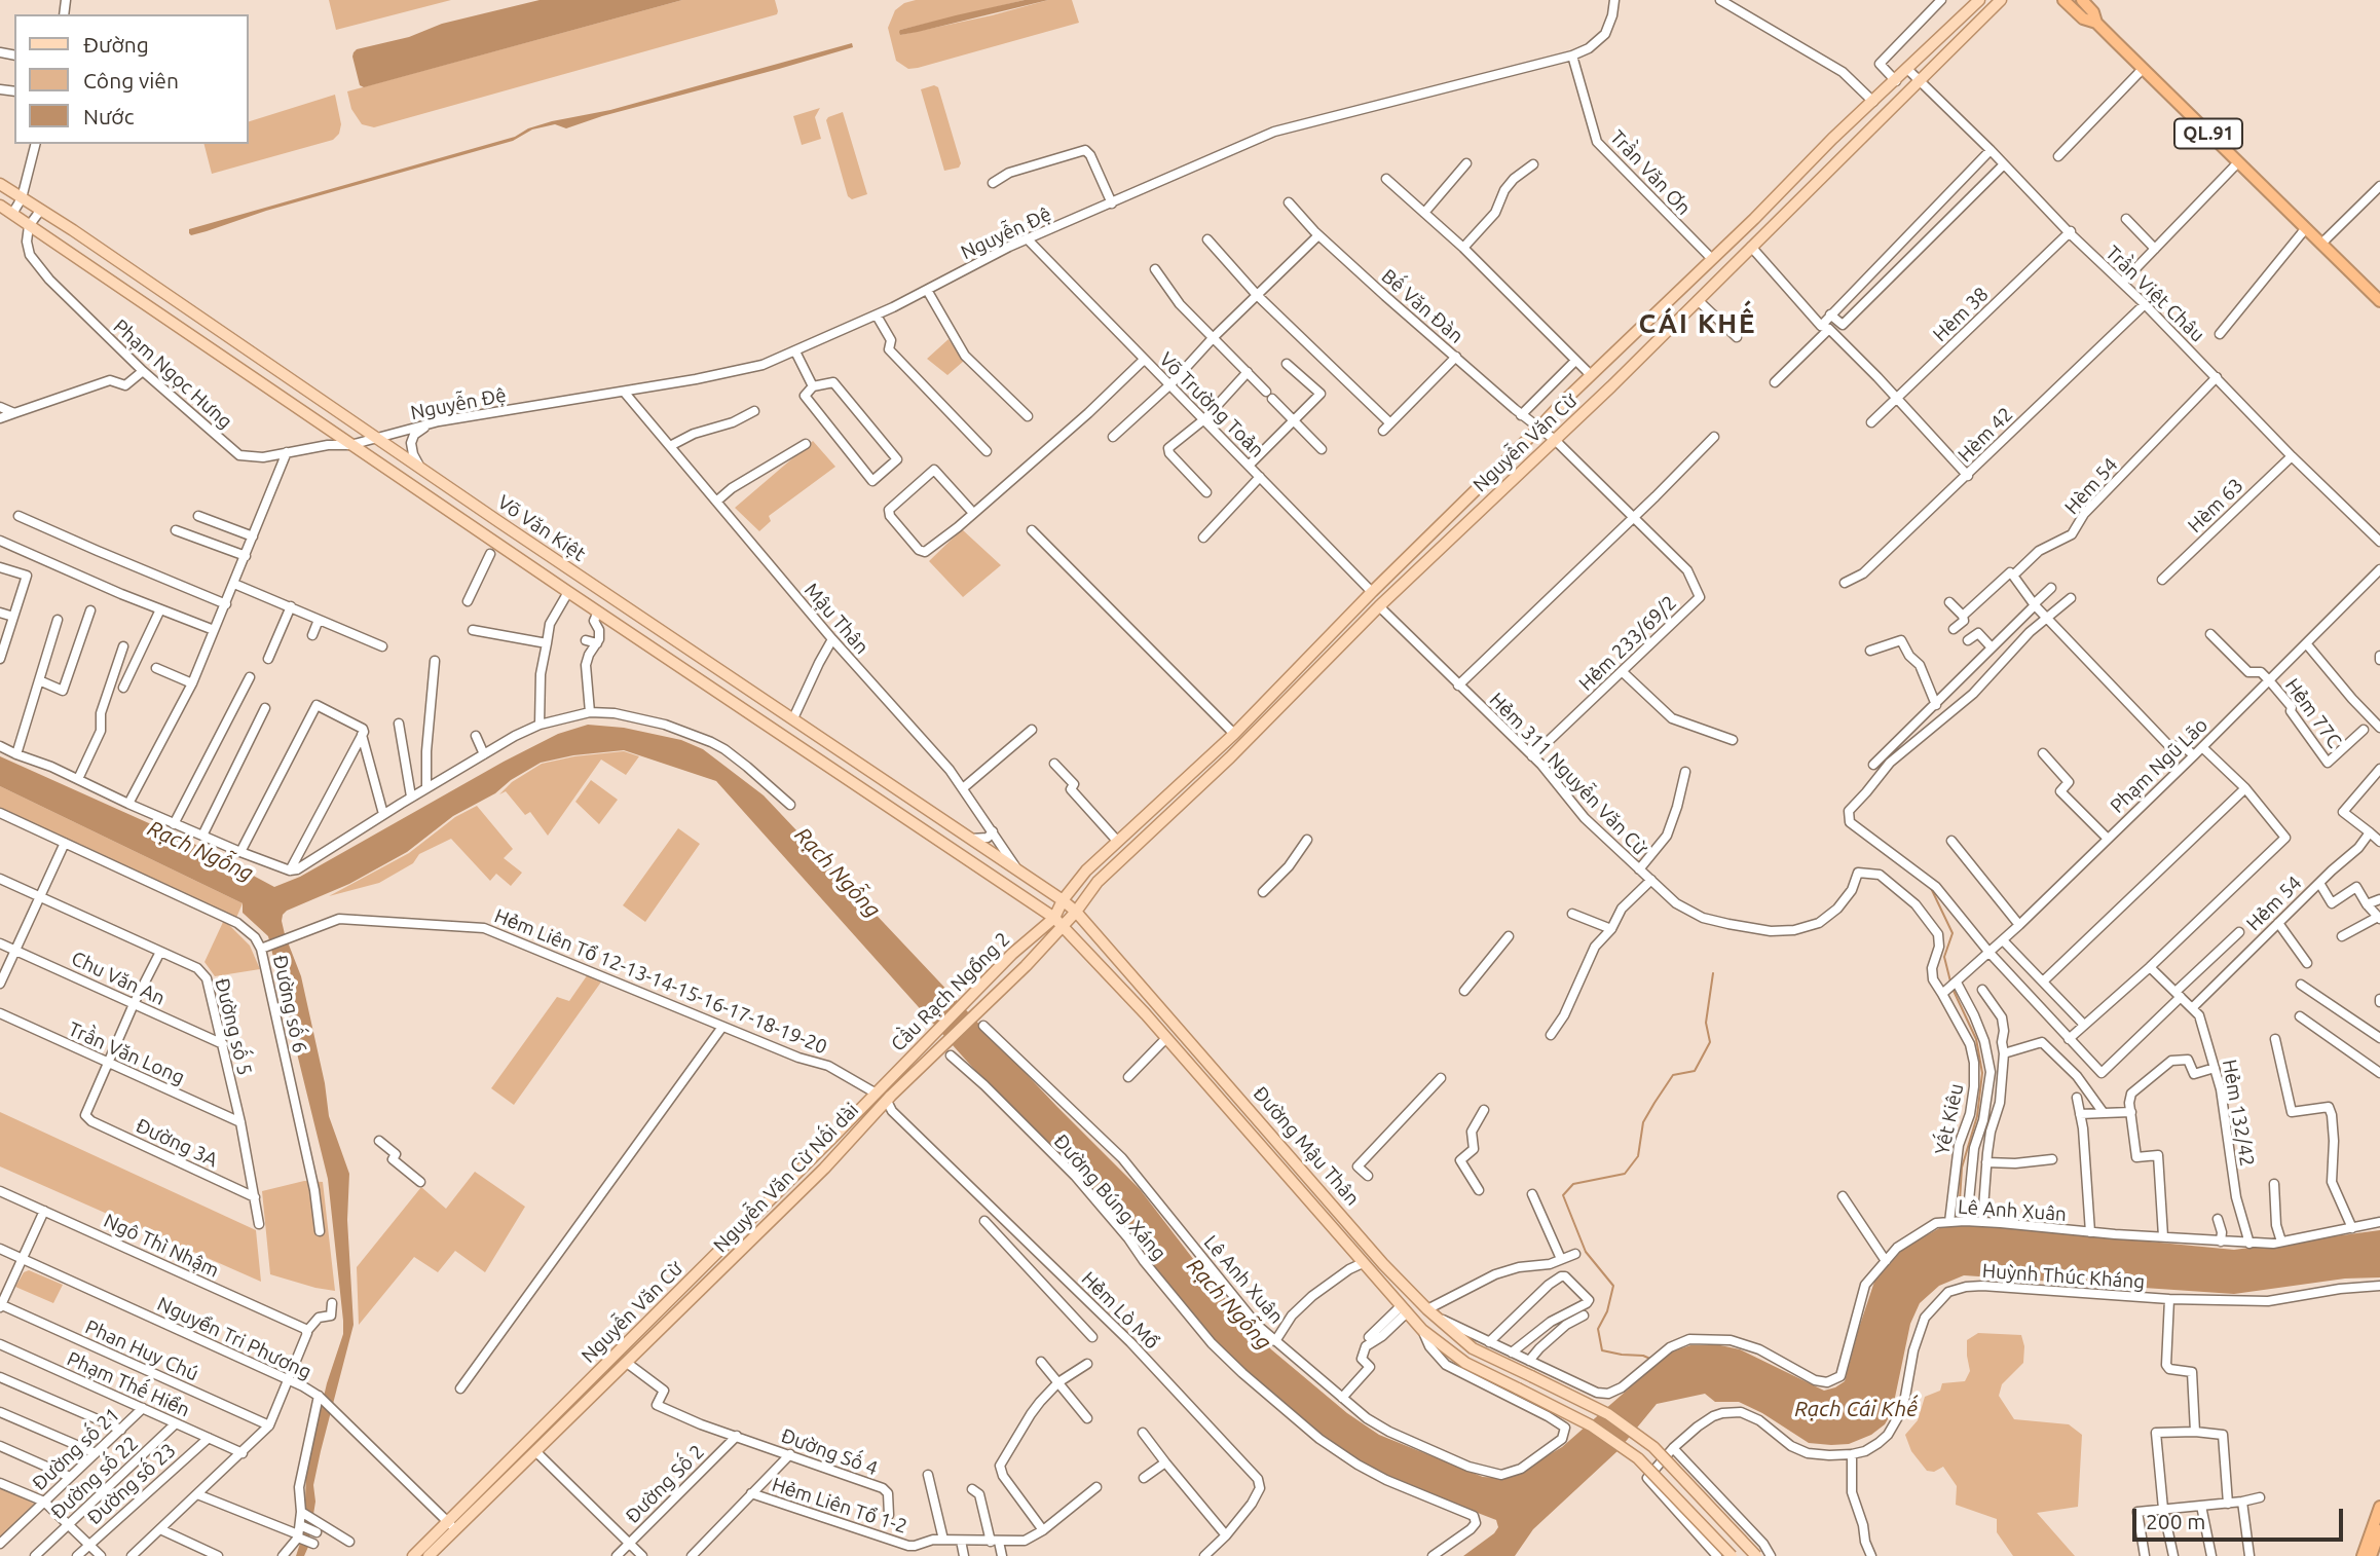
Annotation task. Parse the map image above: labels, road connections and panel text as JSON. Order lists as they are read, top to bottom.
{
  "streets": {
    "highway": ["QL.91"],
    "main road": [
      "Nguyễn Văn Cừ",
      "Võ Văn Kiệt",
      "Cầu Rạch Ngổng 2",
      "Đường Mậu Thân",
      "Nguyễn Văn Cừ Nối dài"
    ],
    "street": [
      "Trần Văn Ơn",
      "Nguyễn Đệ",
      "Trần Việt Châu",
      "Bế Văn Đàn",
      "Hèm 38",
      "Phạm Ngọc Hưng",
      "Võ Trường Toản",
      "Hèm 42",
      "Hèm 54",
      "Hèm 63",
      "Mậu Thân",
      "Hẻm 233/69/2",
      "Hẻm 77C",
      "Phạm Ngũ Lão",
      "Hẻm 311 Nguyễn Văn Cừ",
      "Hẻm 54",
      "Chu Văn An",
      "Hẻm Liên Tổ 12-13-14-15-16-17-18-19-20",
      "Đường số 6",
      "Đường số 5",
      "Trần Văn Long",
      "Hẻm 132/42",
      "Yết Kiêu",
      "Đường 3A",
      "Đường Búng Xáng",
      "Lê Anh Xuân",
      "Ngô Thì Nhậm",
      "Huỳnh Thúc Kháng",
      "Hẻm Lò Mổ",
      "Nguyển Tri Phương",
      "Phan Huy Chú",
      "Phạm Thế Hiển",
      "Đường số 21",
      "Đường Số 4",
      "Đường số 22",
      "Đường số 23",
      "Đường Số 2",
      "Hẻm Liên Tổ 1-2"
    ]
  },
  "crossings": [
    ["Trần Văn Ơn", "Nguyễn Đệ"],
    ["Trần Văn Ơn", "Nguyễn Văn Cừ"],
    ["Nguyễn Đệ", "Phạm Ngọc Hưng"],
    ["Nguyễn Đệ", "Võ Trường Toản"],
    ["Nguyễn Đệ", "Võ Văn Kiệt"],
    ["Nguyễn Đệ", "Mậu Thân"],
    ["Trần Việt Châu", "Hèm 38"],
    ["Trần Việt Châu", "Hèm 42"],
    ["Trần Việt Châu", "Nguyễn Văn Cừ"],
    ["Trần Việt Châu", "Hèm 54"],
    ["Trần Việt Châu", "Hèm 63"],
    ["Bế Văn Đàn", "Nguyễn Văn Cừ"],
    ["Bế Văn Đàn", "Hẻm 233/69/2"],
    ["Phạm Ngọc Hưng", "Võ Văn Kiệt"],
    ["Võ Trường Toản", "Nguyễn Văn Cừ"],
    ["Nguyễn Văn Cừ", "Võ Văn Kiệt"],
    ["Nguyễn Văn Cừ", "Hẻm 233/69/2"],
    ["Nguyễn Văn Cừ", "Hẻm 311 Nguyễn Văn Cừ"],
    ["Nguyễn Văn Cừ", "Hẻm Liên Tổ 12-13-14-15-16-17-18-19-20"],
    ["Nguyễn Văn Cừ", "Cầu Rạch Ngổng 2"],
    ["Nguyễn Văn Cừ", "Đường Mậu Thân"],
    ["Nguyễn Văn Cừ", "Nguyễn Văn Cừ Nối dài"],
    ["Nguyễn Văn Cừ", "Nguyển Tri Phương"],
    ["Võ Văn Kiệt", "Mậu Thân"],
    ["Võ Văn Kiệt", "Cầu Rạch Ngổng 2"],
    ["Võ Văn Kiệt", "Đường Mậu Thân"],
    ["Hẻm 233/69/2", "Hẻm 311 Nguyễn Văn Cừ"],
    ["Hẻm 77C", "Phạm Ngũ Lão"],
    ["Phạm Ngũ Lão", "Yết Kiêu"],
    ["Hẻm 311 Nguyễn Văn Cừ", "Yết Kiêu"],
    ["Hẻm 54", "Hẻm 132/42"],
    ["Chu Văn An", "Đường số 5"],
    ["Hẻm Liên Tổ 12-13-14-15-16-17-18-19-20", "Cầu Rạch Ngổng 2"],
    ["Hẻm Liên Tổ 12-13-14-15-16-17-18-19-20", "Đường số 6"],
    ["Cầu Rạch Ngổng 2", "Đường Mậu Thân"],
    ["Cầu Rạch Ngổng 2", "Nguyễn Văn Cừ Nối dài"],
    ["Cầu Rạch Ngổng 2", "Hẻm Lò Mổ"],
    ["Đường số 5", "Trần Văn Long"],
    ["Đường số 5", "Đường 3A"],
    ["Trần Văn Long", "Đường 3A"],
    ["Hẻm 132/42", "Lê Anh Xuân"],
    ["Yết Kiêu", "Lê Anh Xuân"],
    ["Đường Mậu Thân", "Lê Anh Xuân"],
    ["Nguyễn Văn Cừ Nối dài", "Hẻm Lò Mổ"],
    ["Nguyễn Văn Cừ Nối dài", "Nguyển Tri Phương"],
    ["Phạm Thế Hiển", "Đường số 21"],
    ["Phạm Thế Hiển", "Đường số 22"],
    ["Phạm Thế Hiển", "Đường số 23"],
    ["Đường Số 4", "Đường Số 2"]
  ],
  "districts": ["CÁI KHẾ"],
  "water": ["Rạch Ngỗng", "Rạch Cái Khế"],
  "legend": ["Đường", "Công viên", "Nước"],
  "scale_bar": "200 m"
}
